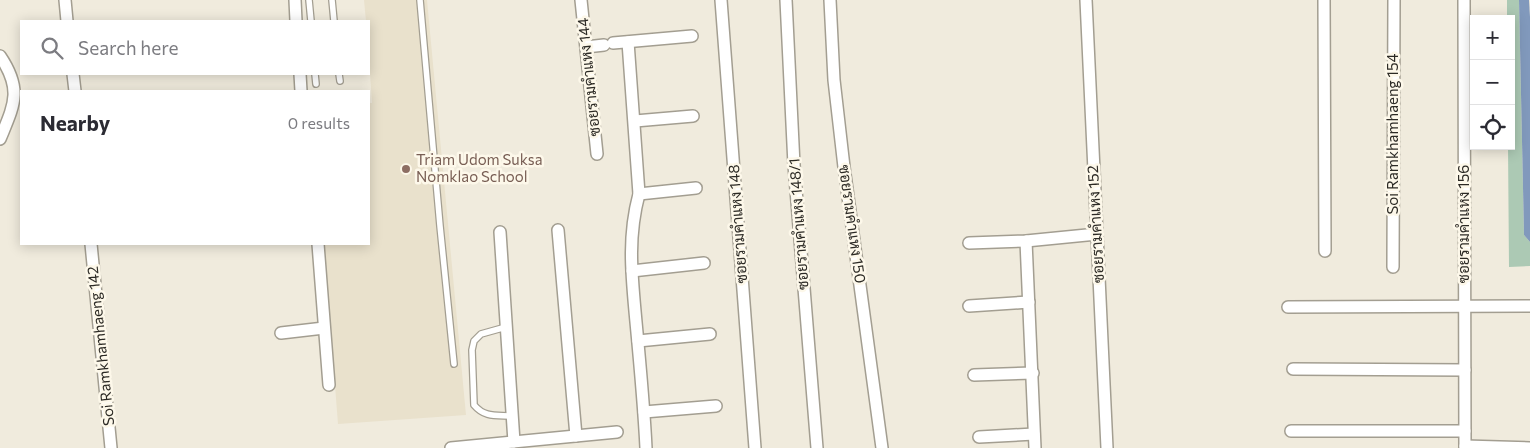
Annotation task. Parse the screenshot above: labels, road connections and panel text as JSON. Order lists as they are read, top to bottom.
{
  "streets": {
    "street": [
      "ซอยรามคำแหง 144",
      "Soi Ramkhamhaeng 154",
      "ซอยรามคำแหง 148",
      "ซอยรามคำแหง 148/1",
      "ซอยรามคำแหง 150",
      "ซอยรามคำแหง 152",
      "ซอยรามคำแหง 156",
      "Soi Ramkhamhaeng 142"
    ]
  },
  "places": ["Triam Udom Suksa Nomklao School"],
  "page": {
    "map_buttons": ["+", "−"],
    "search": "Search here",
    "heading": ["Nearby", "0 results"]
  }
}
